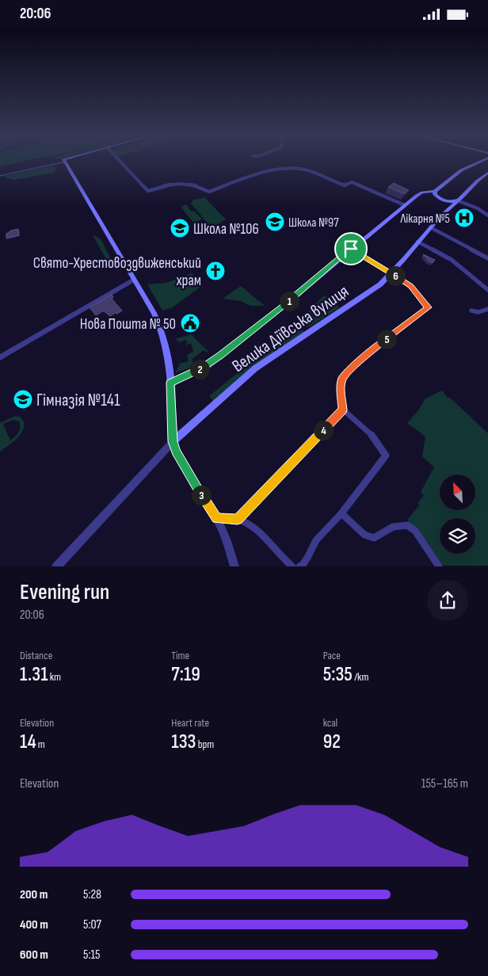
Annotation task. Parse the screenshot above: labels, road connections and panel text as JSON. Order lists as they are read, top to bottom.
{
  "streets": {
    "main road": ["Велика Діївська вулиця"]
  },
  "places": {
    "hospital": ["Лікарня №5"],
    "school or university": ["Школа №97", "Школа №106", "Гімназія №141"],
    "church": ["Свято-Хрестовоздвиженський храм"],
    "public building": ["Нова Пошта № 50"]
  },
  "north": "top left",
  "page": {
    "status": "20:06",
    "pins": [
      "6",
      "1",
      "5",
      "2",
      "4",
      "3"
    ],
    "heading": ["Evening run", "20:06"],
    "stats": [
      ["Distance", "1.31 km"],
      ["Time", "7:19"],
      ["Pace", "5:35 /km"],
      ["Elevation", "14 m"],
      ["Heart rate", "133 bpm"],
      ["kcal", "92"]
    ],
    "chart": ["Elevation", "155–165 m"],
    "list": [
      {
        "name": "200 m",
        "note": "5:28"
      },
      {
        "name": "400 m",
        "note": "5:07"
      },
      {
        "name": "600 m",
        "note": "5:15"
      }
    ]
  }
}
